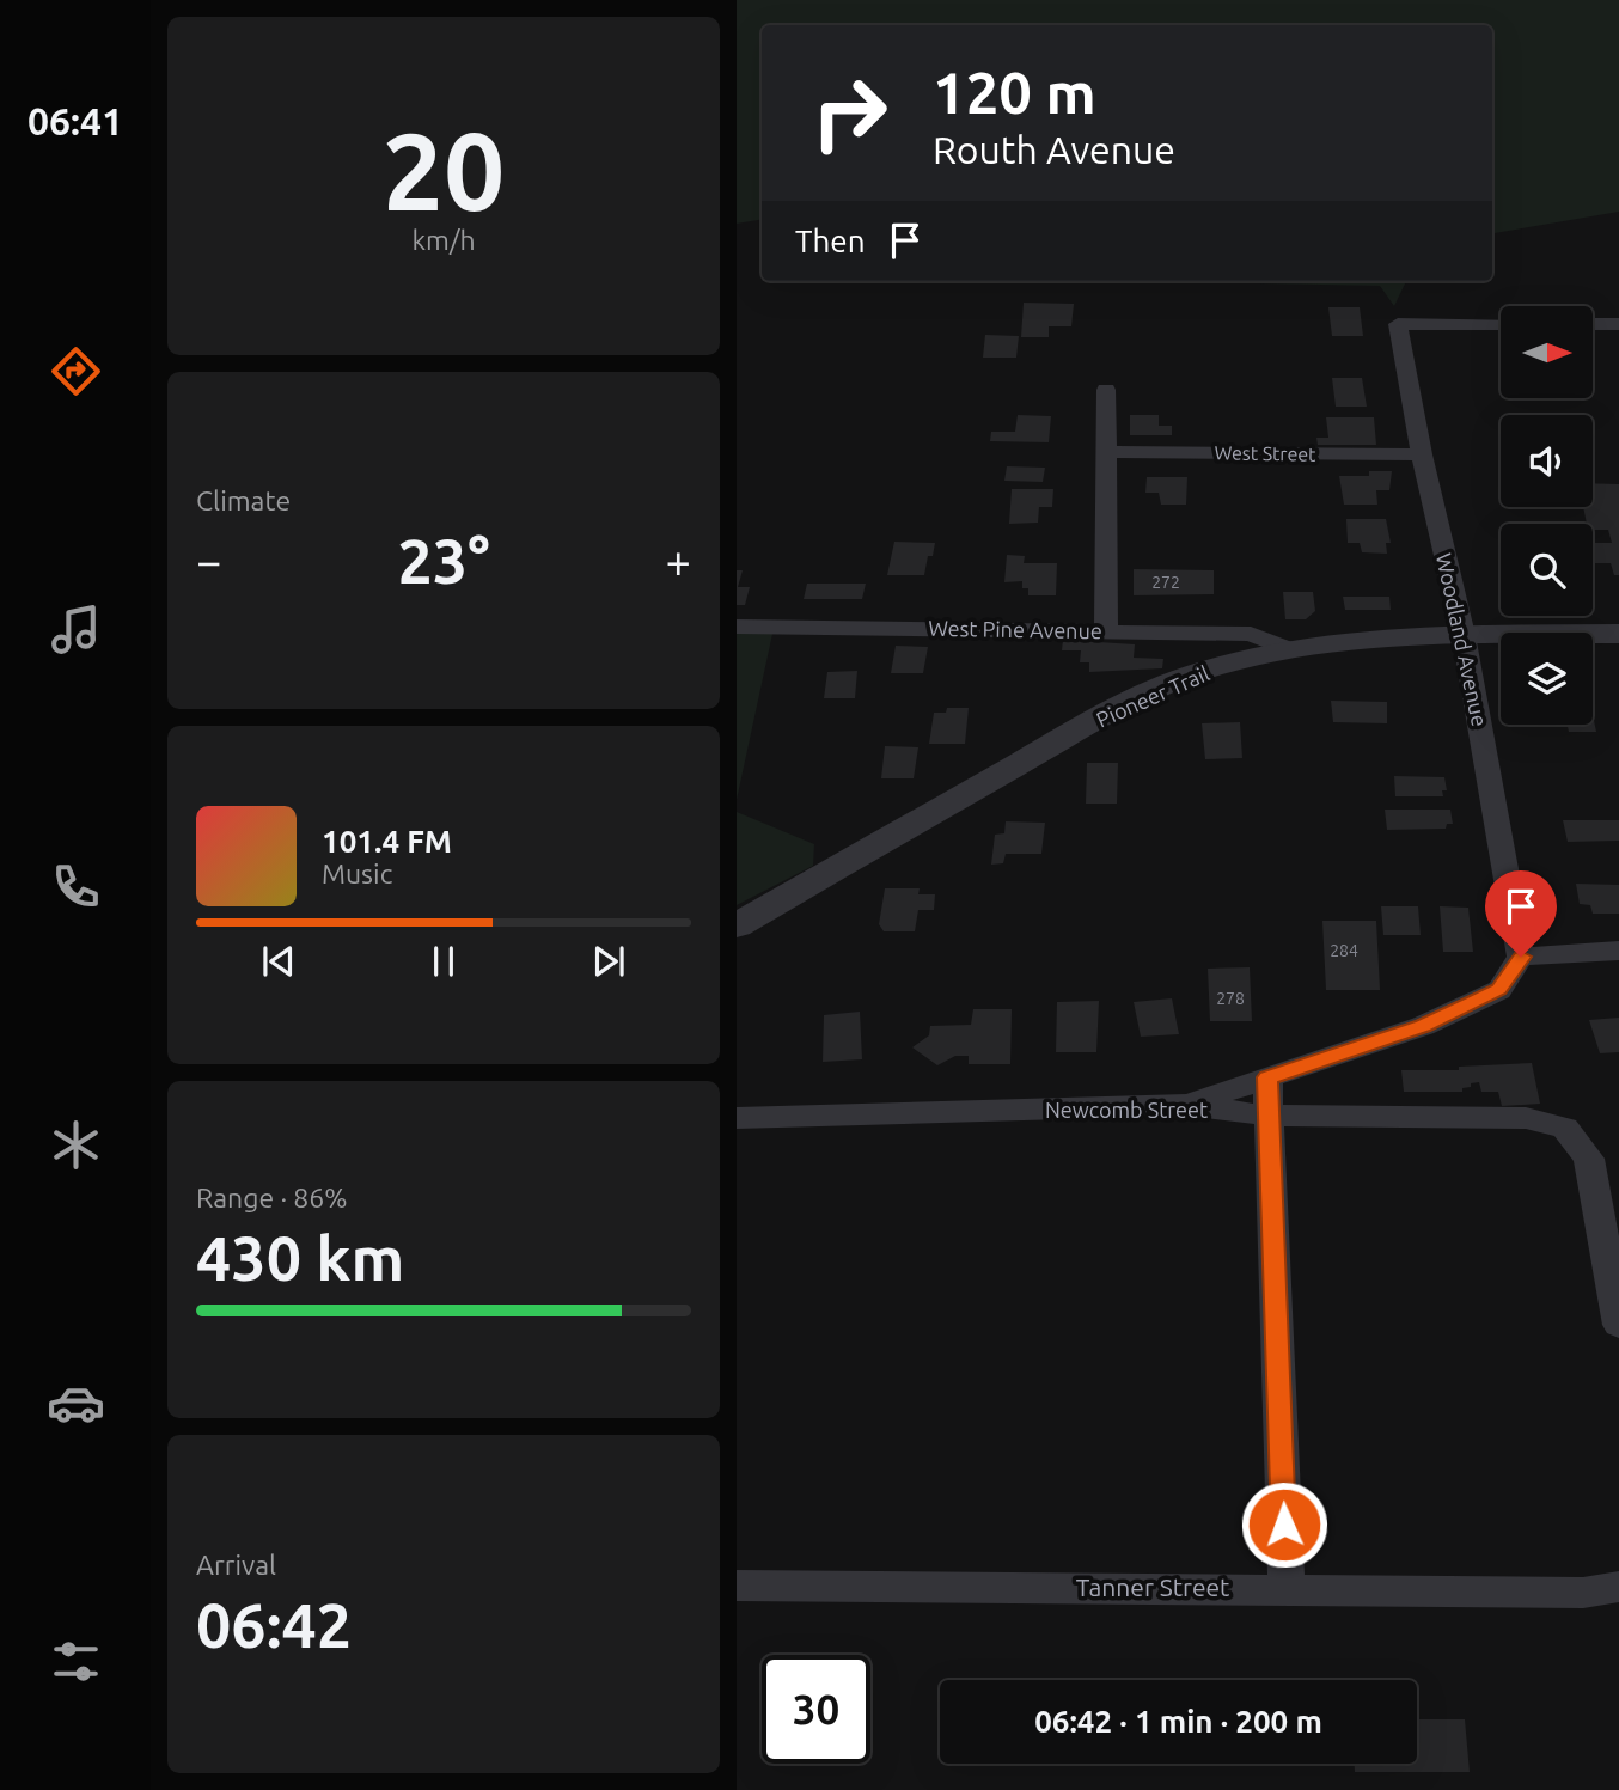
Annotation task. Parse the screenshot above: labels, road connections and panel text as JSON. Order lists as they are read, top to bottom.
{
  "streets": {
    "street": [
      "West Street",
      "West Pine Avenue",
      "Woodland Avenue",
      "Pioneer Trail",
      "Newcomb Street",
      "Tanner Street"
    ]
  },
  "crossings": [
    ["West Street", "Woodland Avenue"],
    ["West Pine Avenue", "Pioneer Trail"],
    ["Woodland Avenue", "Pioneer Trail"]
  ],
  "house_numbers": ["272", "284", "278"],
  "north": "right",
  "page": {
    "tabs": "06:41",
    "tile": [
      ["20", "km/h"],
      "Climate",
      ["Range · 86%", "430 km"],
      ["Arrival", "06:42"]
    ],
    "turn": ["120 m", "Routh Avenue"],
    "then": "Then",
    "heat": ["−", "23°", "+"],
    "song": ["101.4 FM", "Music"],
    "limit": "30",
    "trip": "06:42 · 1 min · 200 m"
  }
}
